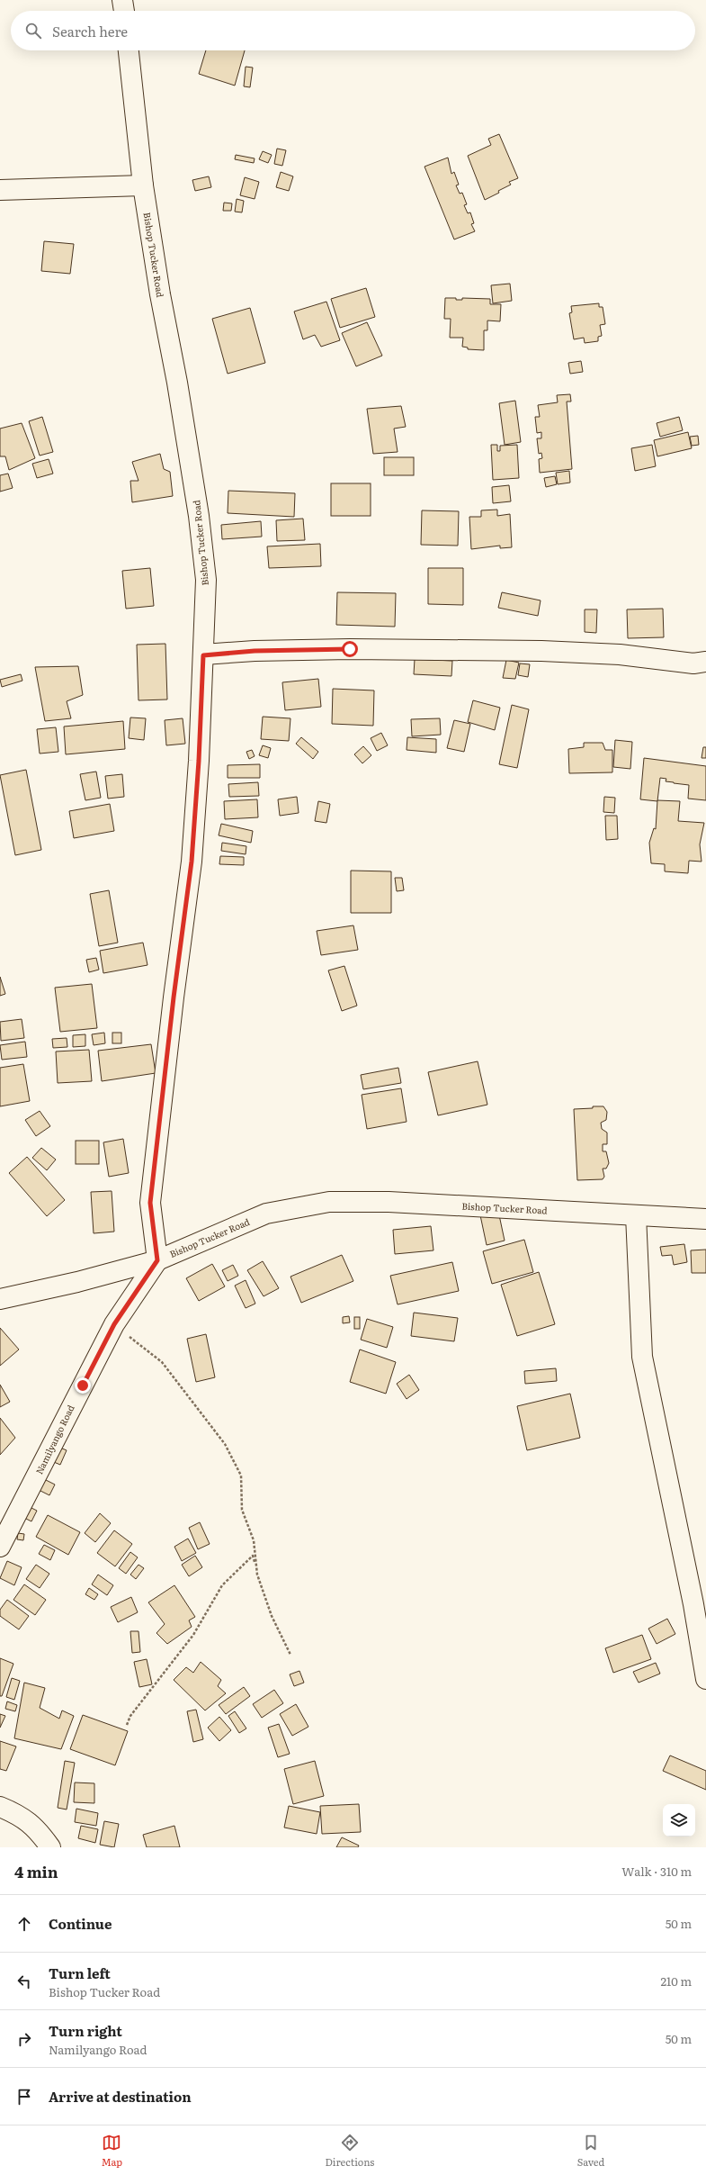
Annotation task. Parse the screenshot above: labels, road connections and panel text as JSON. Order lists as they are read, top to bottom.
{
  "streets": {
    "main road": ["Bishop Tucker Road", "Namilyango Road"]
  },
  "crossings": [
    ["Bishop Tucker Road", "Namilyango Road"]
  ],
  "page": {
    "search": "Search here",
    "heading": ["4 min", "Walk · 310 m"],
    "list": [
      ["Continue", "50 m"],
      ["Turn left", "Bishop Tucker Road", "210 m"],
      ["Turn right", "Namilyango Road", "50 m"],
      "Arrive at destination"
    ],
    "nav": ["Map", "Directions", "Saved"]
  }
}
